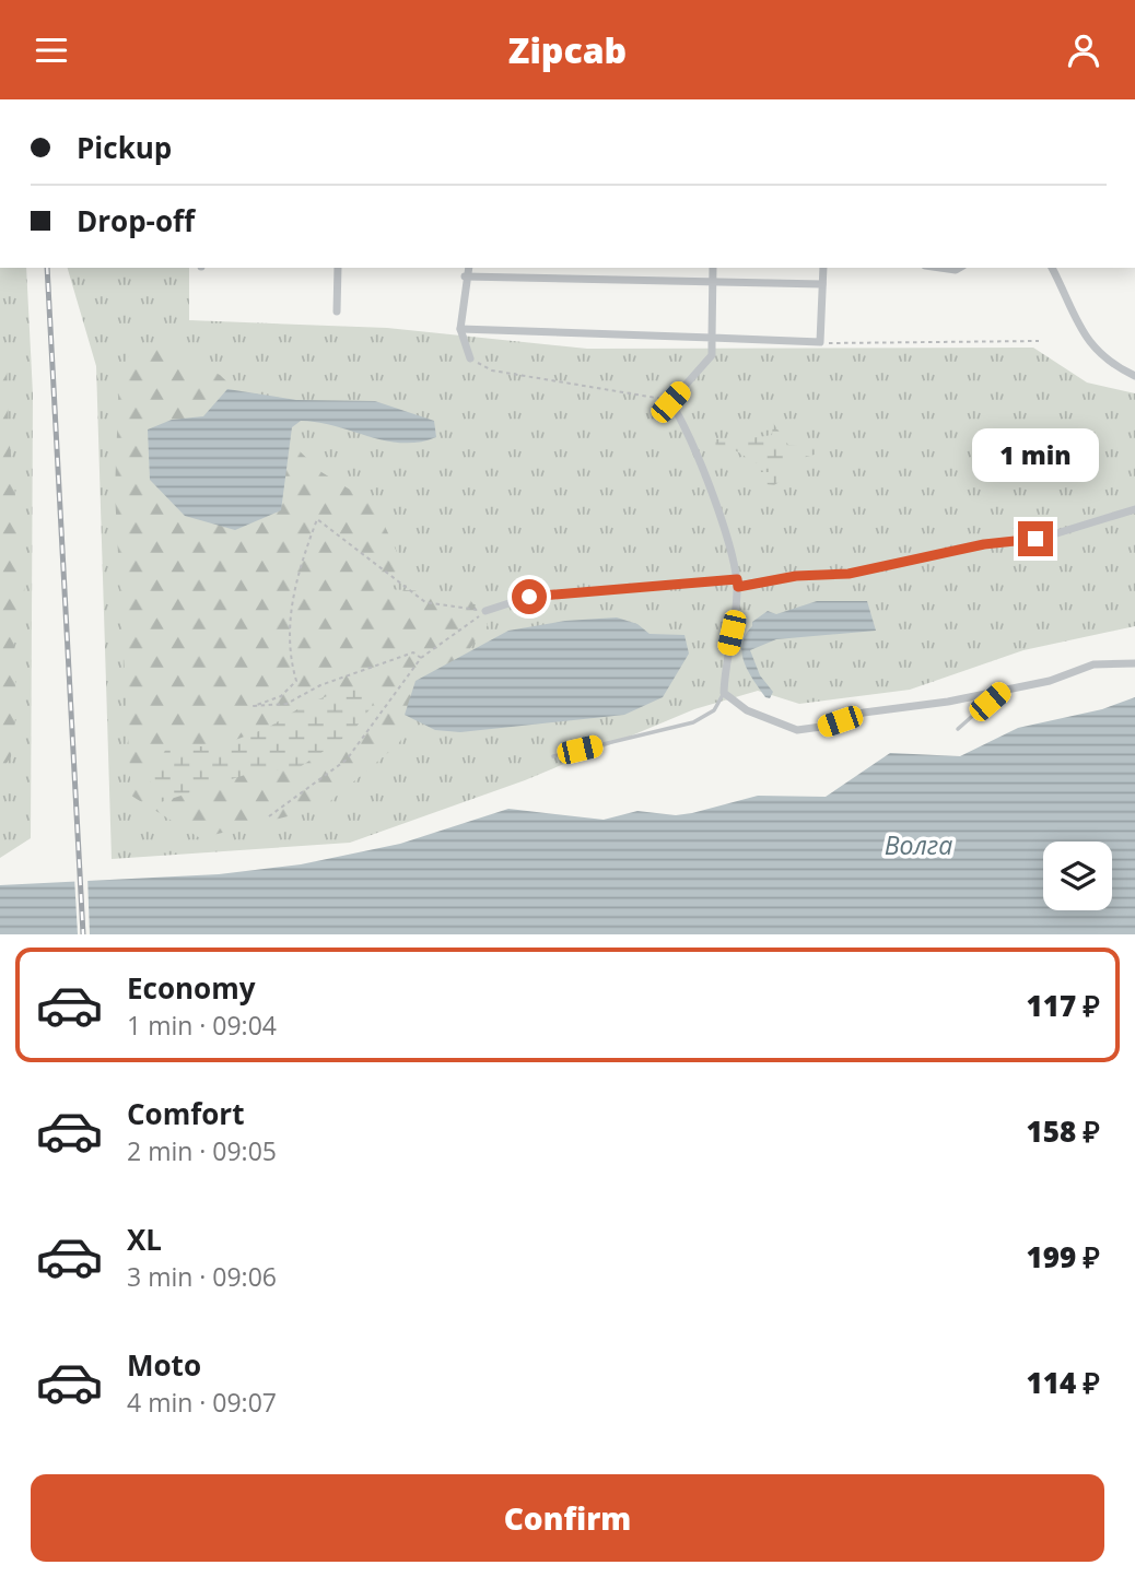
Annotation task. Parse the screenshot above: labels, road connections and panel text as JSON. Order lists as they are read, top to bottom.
{
  "water": ["Волга"],
  "page": {
    "header": "Zipcab",
    "banner": ["Pickup", "Drop-off"],
    "bubble": "1 min",
    "list": [
      {
        "name": "Economy",
        "note": "1 min · 09:04",
        "value": "117 ₽"
      },
      {
        "name": "Comfort",
        "note": "2 min · 09:05",
        "value": "158 ₽"
      },
      {
        "name": "XL",
        "note": "3 min · 09:06",
        "value": "199 ₽"
      },
      {
        "name": "Moto",
        "note": "4 min · 09:07",
        "value": "114 ₽"
      }
    ],
    "buttons": "Confirm"
  }
}
